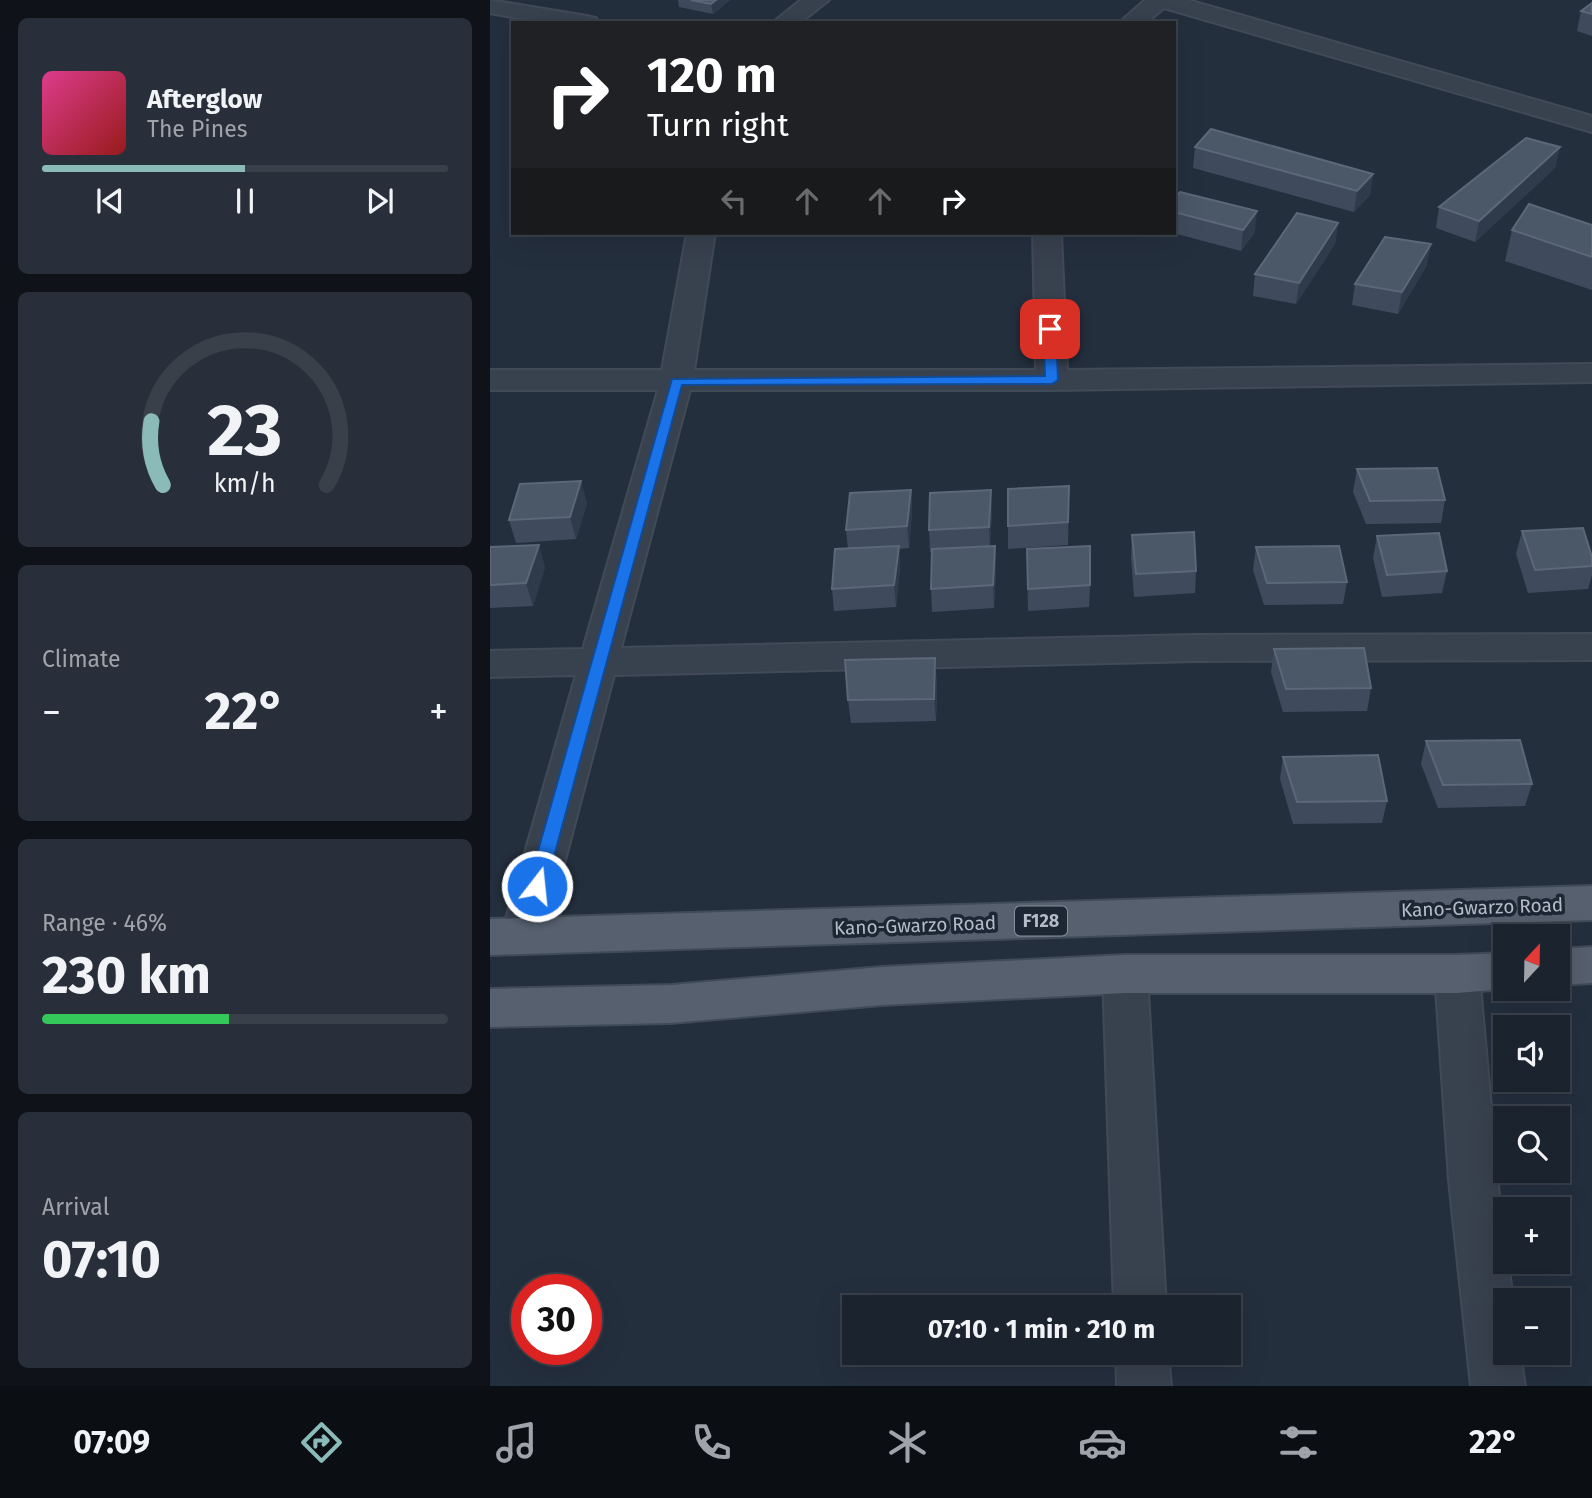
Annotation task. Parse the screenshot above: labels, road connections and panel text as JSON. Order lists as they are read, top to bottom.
{
  "streets": {
    "main road": ["Kano-Gwarzo Road", "F128"]
  },
  "north": "top",
  "page": {
    "turn": ["120 m", "Turn right"],
    "song": ["Afterglow", "The Pines"],
    "tile": [
      "Climate",
      ["Range · 46%", "230 km"],
      ["Arrival", "07:10"]
    ],
    "heat": ["−", "22°", "+"],
    "map_buttons": ["+", "−"],
    "limit": "30",
    "trip": "07:10 · 1 min · 210 m",
    "tabs": ["07:09", "22°"],
    "gauge": ["23", "km/h"]
  }
}
